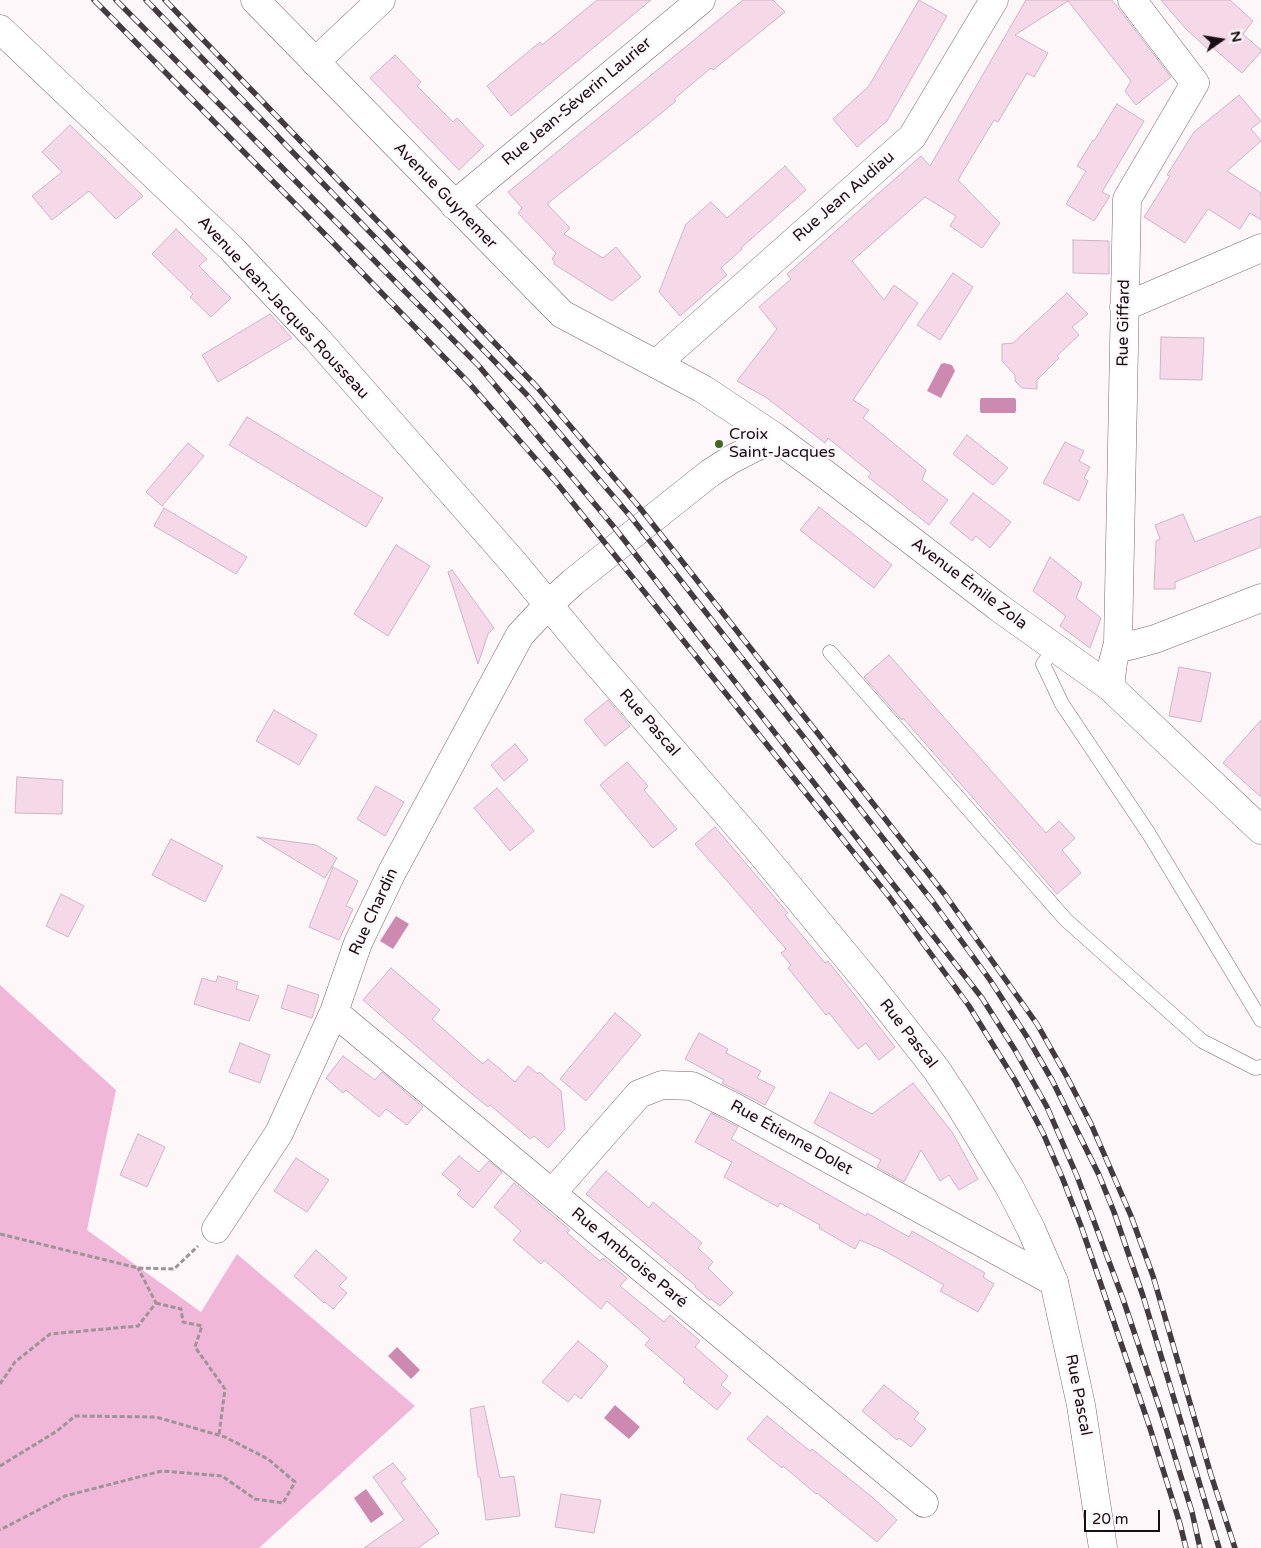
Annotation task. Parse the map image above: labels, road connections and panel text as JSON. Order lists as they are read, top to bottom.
{
  "streets": {
    "street": [
      "Rue Jean-Séverin Laurier",
      "Avenue Guynemer",
      "Rue Jean Audiau",
      "Avenue Jean-Jacques Rousseau",
      "Rue Giffard",
      "Avenue Émile Zola",
      "Rue Pascal",
      "Rue Chardin",
      "Rue Étienne Dolet",
      "Rue Ambroise Paré"
    ]
  },
  "crossings": [
    ["Rue Jean-Séverin Laurier", "Avenue Guynemer"],
    ["Avenue Guynemer", "Rue Jean Audiau"],
    ["Avenue Guynemer", "Avenue Émile Zola"],
    ["Rue Jean Audiau", "Avenue Émile Zola"],
    ["Avenue Jean-Jacques Rousseau", "Rue Pascal"],
    ["Avenue Jean-Jacques Rousseau", "Rue Chardin"],
    ["Rue Giffard", "Avenue Émile Zola"],
    ["Avenue Émile Zola", "Rue Chardin"],
    ["Rue Pascal", "Rue Chardin"],
    ["Rue Pascal", "Rue Étienne Dolet"],
    ["Rue Chardin", "Rue Ambroise Paré"],
    ["Rue Étienne Dolet", "Rue Ambroise Paré"]
  ],
  "places": ["Croix Saint-Jacques"],
  "scale_bar": "20 m",
  "north": "right"
}
